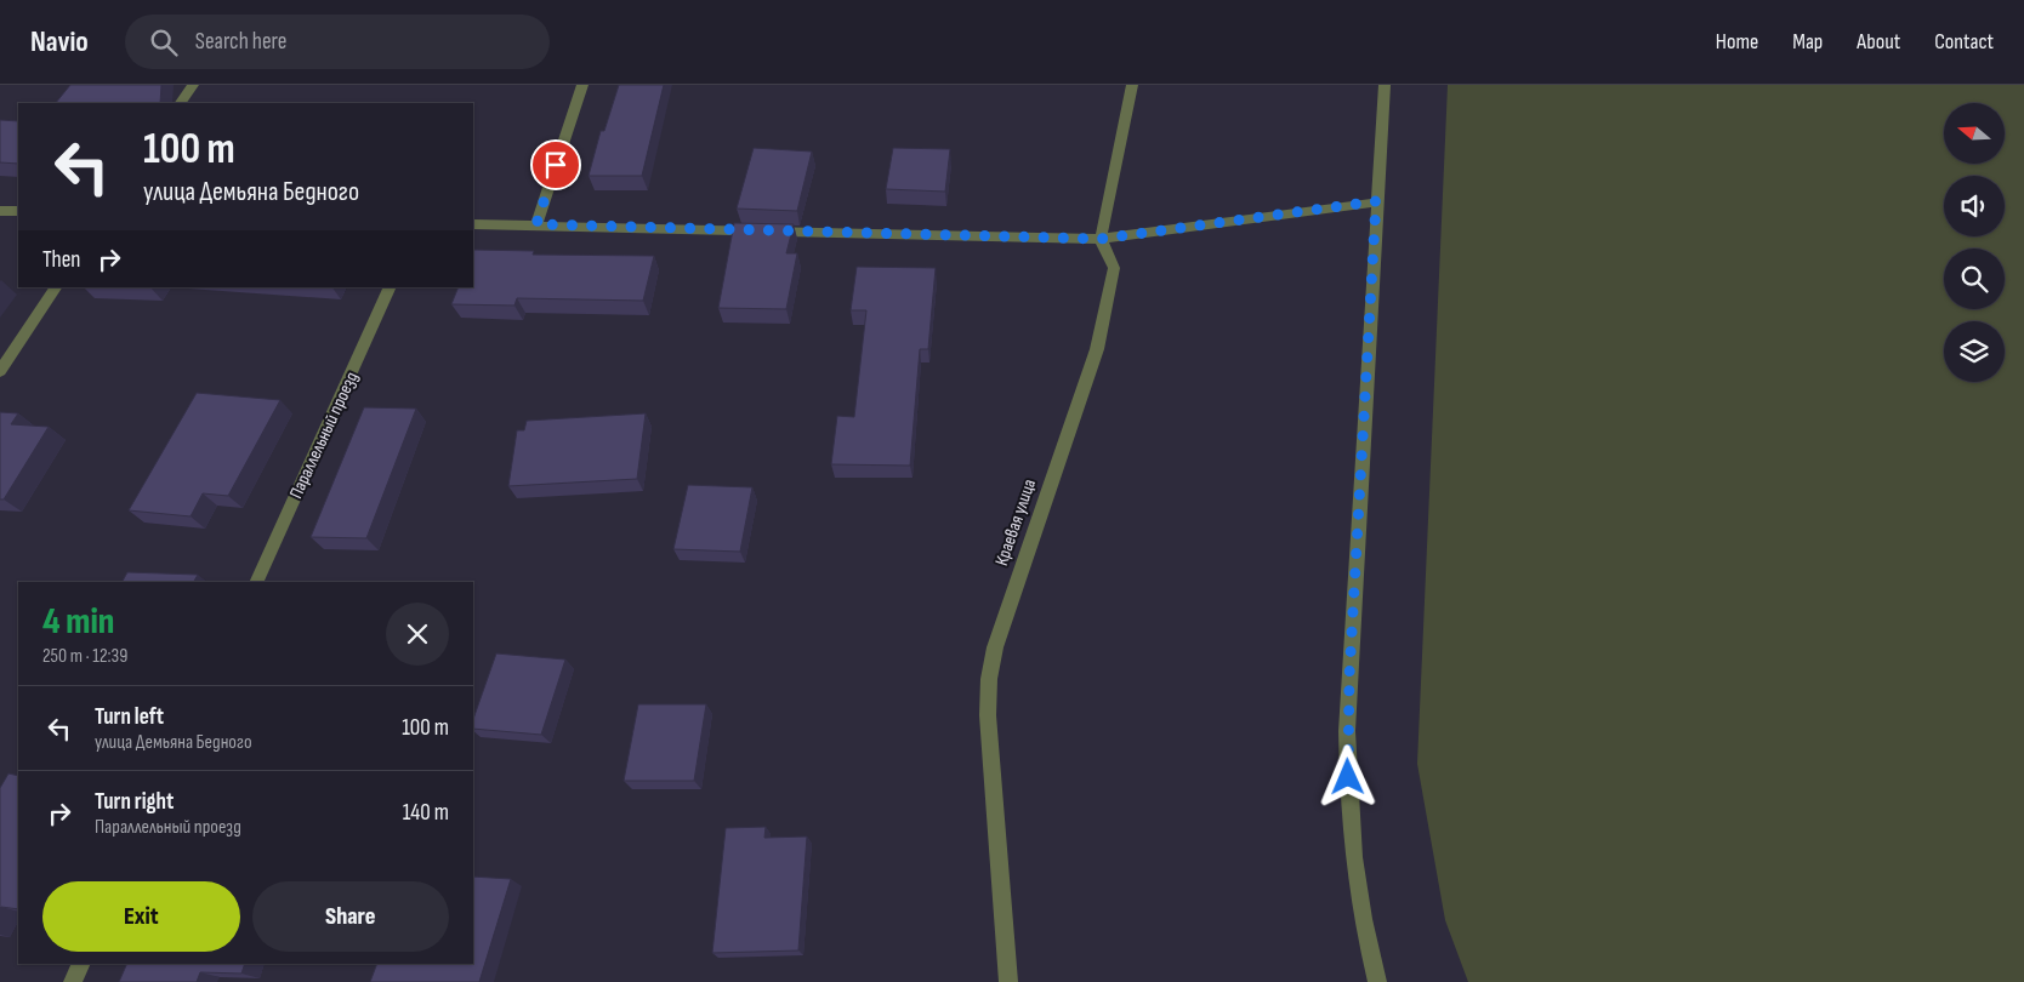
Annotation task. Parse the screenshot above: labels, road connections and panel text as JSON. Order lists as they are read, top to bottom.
{
  "streets": {
    "street": ["Параллельный проезд", "Краевая улица"]
  },
  "north": "left",
  "page": {
    "header": "Navio",
    "search": "Search here",
    "nav": [
      "Home",
      "Map",
      "About",
      "Contact"
    ],
    "turn": ["100 m", "улица Демьяна Бедного"],
    "then": "Then",
    "heading": ["4 min", "250 m · 12:39"],
    "list": [
      {
        "name": "Turn left",
        "note": "улица Демьяна Бедного",
        "value": "100 m"
      },
      {
        "name": "Turn right",
        "note": "Параллельный проезд",
        "value": "140 m"
      }
    ],
    "buttons": ["Exit", "Share"]
  }
}
